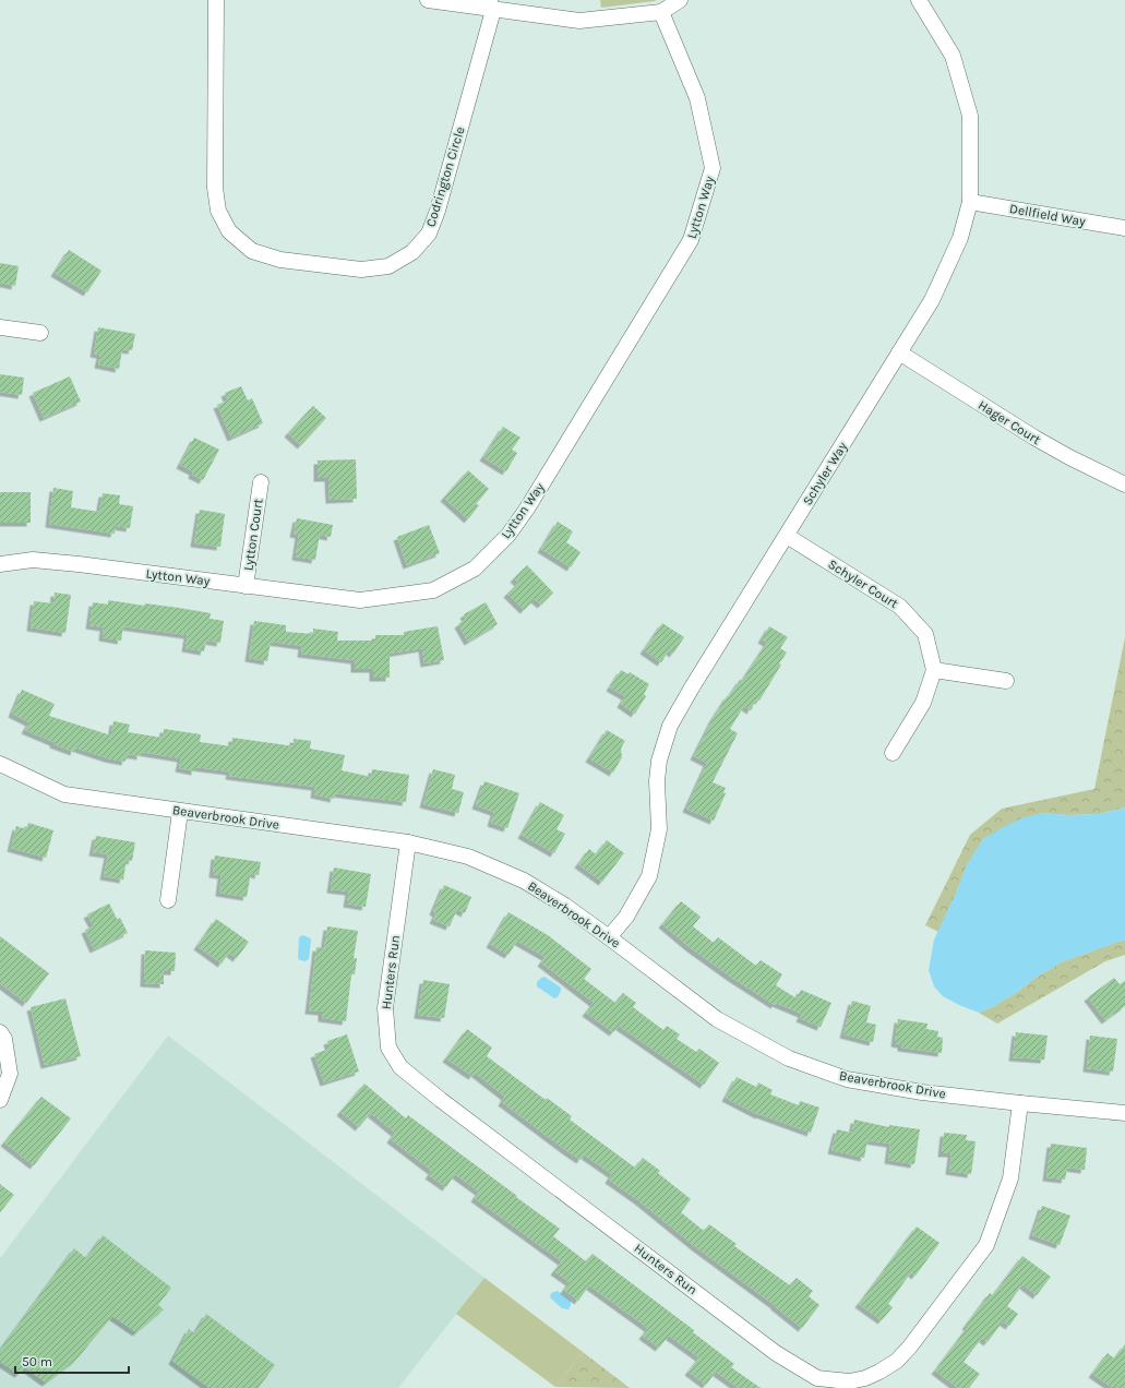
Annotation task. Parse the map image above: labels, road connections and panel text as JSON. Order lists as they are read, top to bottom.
{
  "streets": {
    "street": [
      "Codrington Circle",
      "Lytton Way",
      "Dellfield Way",
      "Hager Court",
      "Schyler Way",
      "Lytton Court",
      "Schyler Court",
      "Beaverbrook Drive",
      "Hunters Run"
    ]
  },
  "crossings": [
    ["Lytton Way", "Lytton Court"],
    ["Dellfield Way", "Schyler Way"],
    ["Hager Court", "Schyler Way"],
    ["Schyler Way", "Schyler Court"],
    ["Schyler Way", "Beaverbrook Drive"],
    ["Beaverbrook Drive", "Hunters Run"]
  ],
  "scale_bar": "50 m"
}
